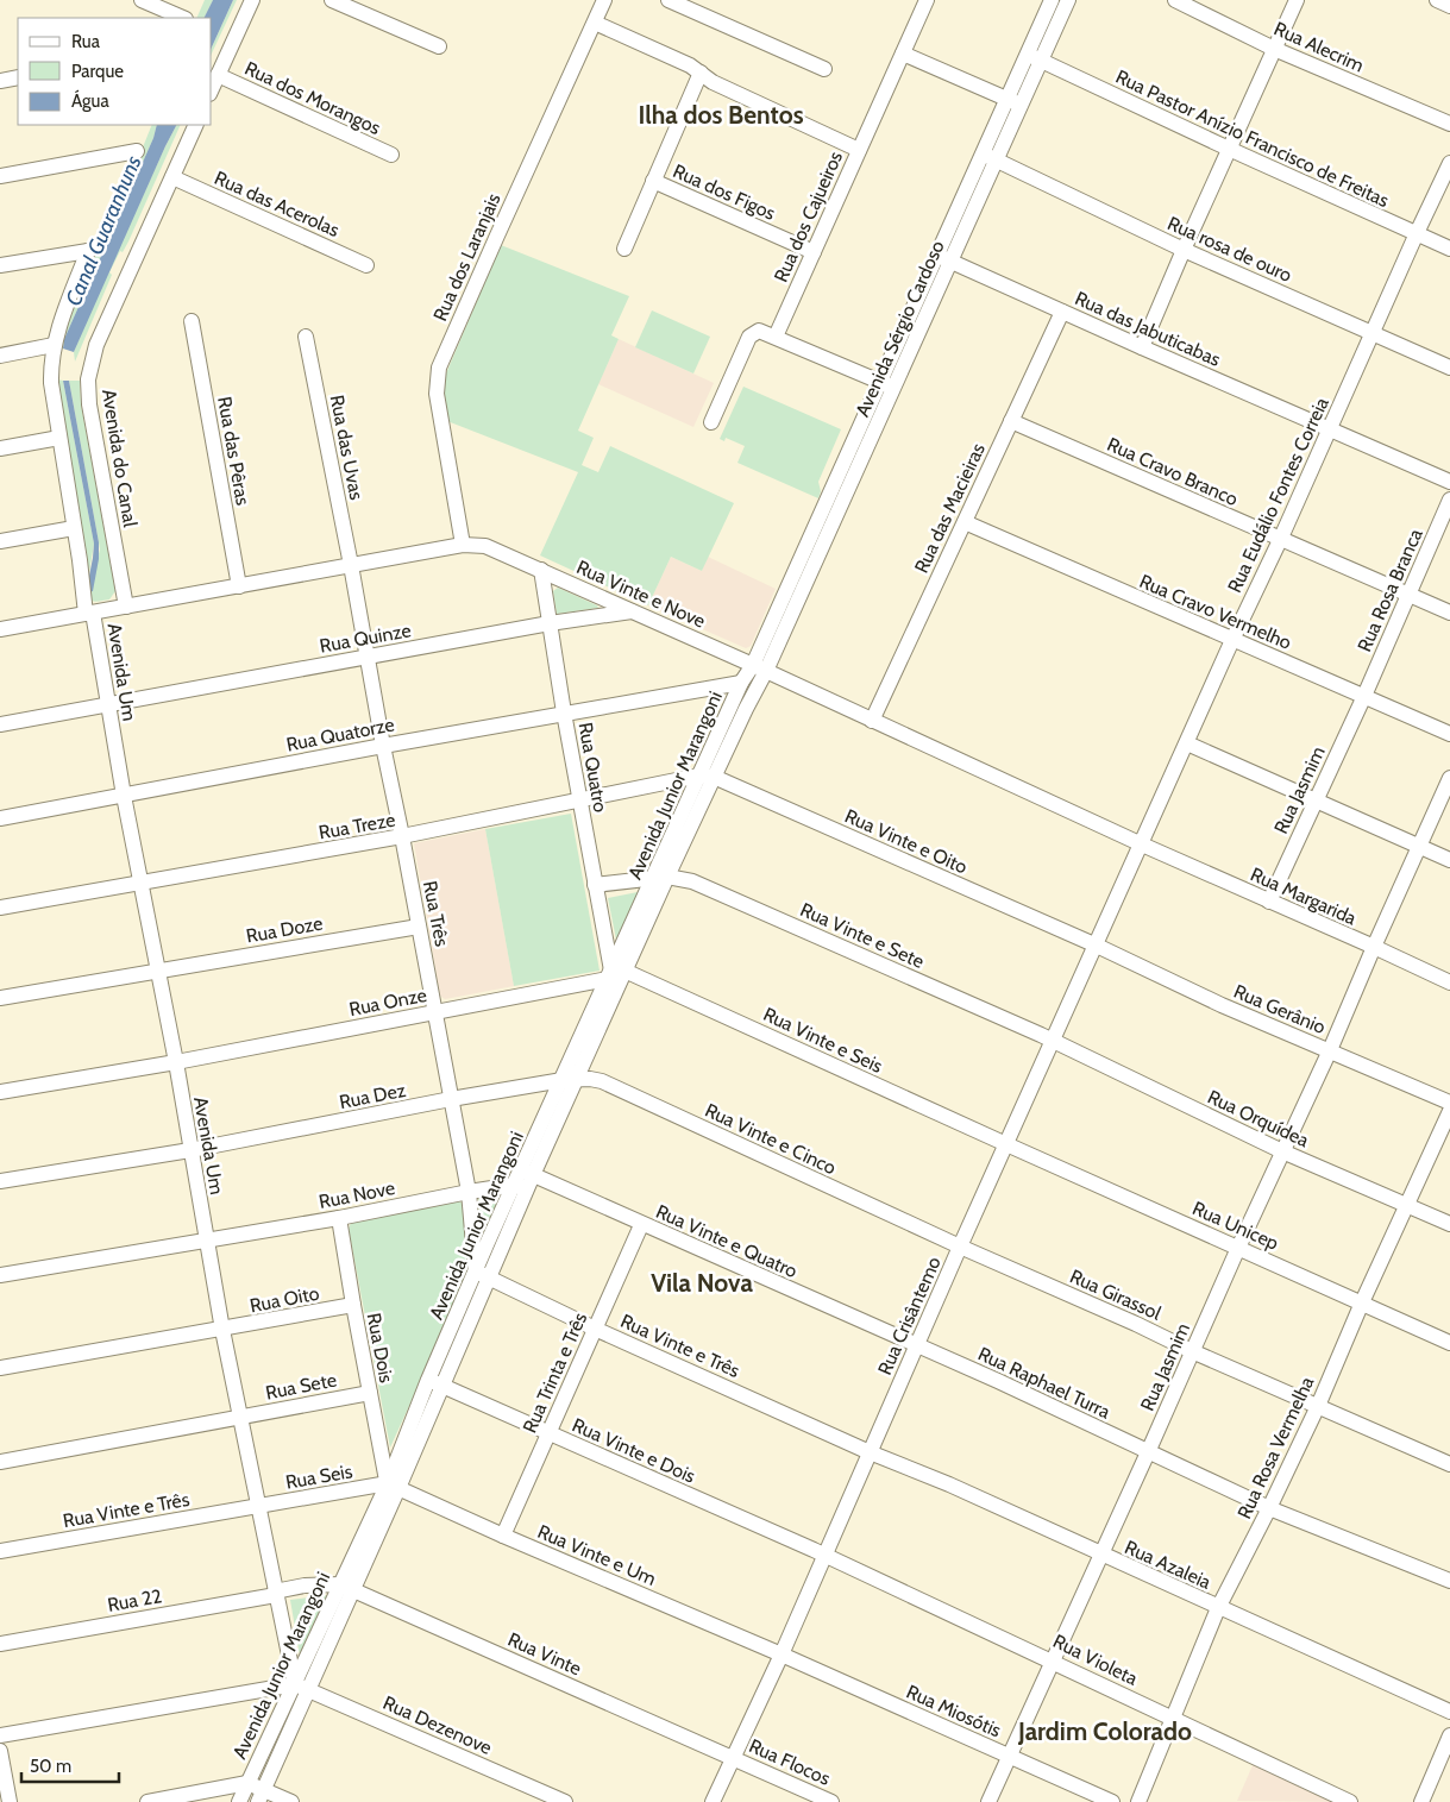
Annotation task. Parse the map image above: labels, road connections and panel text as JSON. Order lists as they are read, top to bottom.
{
  "streets": {
    "street": [
      "Rua Alecrim",
      "Rua dos Morangos",
      "Rua Pastor Anízio Francisco de Freitas",
      "Rua dos Figos",
      "Rua das Acerolas",
      "Rua dos Cajueiros",
      "Rua rosa de ouro",
      "Rua dos Laranjais",
      "Avenida Sérgio Cardoso",
      "Rua das Jabuticabas",
      "Rua das Uvas",
      "Rua das Pêras",
      "Avenida do Canal",
      "Rua Cravo Branco",
      "Rua Eudálio Fontes Correia",
      "Rua das Macieiras",
      "Rua Rosa Branca",
      "Rua Vinte e Nove",
      "Rua Cravo Vermelho",
      "Rua Quinze",
      "Avenida Um",
      "Rua Quatorze",
      "Rua Quatro",
      "Avenida Junior Marangoni",
      "Rua Jasmim",
      "Rua Treze",
      "Rua Vinte e Oito",
      "Rua Margarida",
      "Rua Três",
      "Rua Doze",
      "Rua Vinte e Sete",
      "Rua Onze",
      "Rua Gerânio",
      "Rua Vinte e Seis",
      "Rua Dez",
      "Rua Orquídea",
      "Rua Vinte e Cinco",
      "Rua Nove",
      "Rua Unicep",
      "Rua Vinte e Quatro",
      "Rua Girassol",
      "Rua Oito",
      "Rua Crisântemo",
      "Rua Vinte e Três",
      "Rua Dois",
      "Rua Trinta e Três",
      "Rua Raphael Turra",
      "Rua Sete",
      "Rua Rosa Vermelha",
      "Rua Vinte e Dois",
      "Rua Seis",
      "Rua Vinte e Um",
      "Rua Azaleia",
      "Rua 22",
      "Rua Vinte",
      "Rua Violeta",
      "Rua Miosótis",
      "Rua Dezenove",
      "Rua Flocos"
    ]
  },
  "crossings": [
    ["Rua Pastor Anízio Francisco de Freitas", "Avenida Sérgio Cardoso"],
    ["Rua Pastor Anízio Francisco de Freitas", "Rua Eudálio Fontes Correia"],
    ["Rua dos Figos", "Rua dos Cajueiros"],
    ["Rua das Acerolas", "Avenida do Canal"],
    ["Rua rosa de ouro", "Avenida Sérgio Cardoso"],
    ["Rua rosa de ouro", "Rua Eudálio Fontes Correia"],
    ["Rua dos Laranjais", "Rua Vinte e Nove"],
    ["Avenida Sérgio Cardoso", "Rua das Jabuticabas"],
    ["Avenida Sérgio Cardoso", "Rua Vinte e Nove"],
    ["Avenida Sérgio Cardoso", "Avenida Junior Marangoni"],
    ["Rua das Jabuticabas", "Rua Eudálio Fontes Correia"],
    ["Rua das Jabuticabas", "Rua das Macieiras"],
    ["Rua das Uvas", "Rua Vinte e Nove"],
    ["Rua das Uvas", "Rua Três"],
    ["Rua das Pêras", "Rua Vinte e Nove"],
    ["Avenida do Canal", "Rua Vinte e Nove"],
    ["Rua Cravo Branco", "Rua Eudálio Fontes Correia"],
    ["Rua Cravo Branco", "Rua das Macieiras"],
    ["Rua Cravo Branco", "Rua Rosa Branca"],
    ["Rua Eudálio Fontes Correia", "Rua Vinte e Nove"],
    ["Rua Eudálio Fontes Correia", "Rua Cravo Vermelho"],
    ["Rua Eudálio Fontes Correia", "Rua Margarida"],
    ["Rua Eudálio Fontes Correia", "Rua Crisântemo"],
    ["Rua das Macieiras", "Rua Vinte e Nove"],
    ["Rua das Macieiras", "Rua Cravo Vermelho"],
    ["Rua Rosa Branca", "Rua Cravo Vermelho"],
    ["Rua Rosa Branca", "Rua Jasmim"],
    ["Rua Vinte e Nove", "Rua Quinze"],
    ["Rua Vinte e Nove", "Avenida Um"],
    ["Rua Vinte e Nove", "Rua Quatro"],
    ["Rua Vinte e Nove", "Avenida Junior Marangoni"],
    ["Rua Vinte e Nove", "Rua Margarida"],
    ["Rua Vinte e Nove", "Rua Três"],
    ["Rua Vinte e Nove", "Rua Crisântemo"],
    ["Rua Cravo Vermelho", "Rua Jasmim"],
    ["Rua Quinze", "Avenida Um"],
    ["Rua Quinze", "Rua Quatro"],
    ["Rua Quinze", "Rua Três"],
    ["Avenida Um", "Rua Quatorze"],
    ["Avenida Um", "Avenida Junior Marangoni"],
    ["Avenida Um", "Rua Treze"],
    ["Avenida Um", "Rua Doze"],
    ["Avenida Um", "Rua Onze"],
    ["Avenida Um", "Rua Dez"],
    ["Avenida Um", "Rua Nove"],
    ["Avenida Um", "Rua Oito"],
    ["Avenida Um", "Rua Vinte e Três"],
    ["Avenida Um", "Rua Sete"],
    ["Avenida Um", "Rua Seis"],
    ["Avenida Um", "Rua 22"],
    ["Avenida Um", "Rua Dezenove"],
    ["Rua Quatorze", "Rua Quatro"],
    ["Rua Quatorze", "Avenida Junior Marangoni"],
    ["Rua Quatorze", "Rua Três"],
    ["Rua Quatro", "Avenida Junior Marangoni"],
    ["Rua Quatro", "Rua Treze"],
    ["Rua Quatro", "Rua Onze"],
    ["Rua Quatro", "Rua Vinte e Seis"],
    ["Avenida Junior Marangoni", "Rua Treze"],
    ["Avenida Junior Marangoni", "Rua Vinte e Oito"],
    ["Avenida Junior Marangoni", "Rua Três"],
    ["Avenida Junior Marangoni", "Rua Vinte e Sete"],
    ["Avenida Junior Marangoni", "Rua Onze"],
    ["Avenida Junior Marangoni", "Rua Vinte e Seis"],
    ["Avenida Junior Marangoni", "Rua Dez"],
    ["Avenida Junior Marangoni", "Rua Vinte e Cinco"],
    ["Avenida Junior Marangoni", "Rua Nove"],
    ["Avenida Junior Marangoni", "Rua Vinte e Quatro"],
    ["Avenida Junior Marangoni", "Rua Vinte e Três"],
    ["Avenida Junior Marangoni", "Rua Dois"],
    ["Avenida Junior Marangoni", "Rua Vinte e Dois"],
    ["Avenida Junior Marangoni", "Rua Seis"],
    ["Avenida Junior Marangoni", "Rua Vinte e Um"],
    ["Avenida Junior Marangoni", "Rua 22"],
    ["Avenida Junior Marangoni", "Rua Vinte"],
    ["Avenida Junior Marangoni", "Rua Dezenove"],
    ["Rua Jasmim", "Rua Margarida"],
    ["Rua Jasmim", "Rua Gerânio"],
    ["Rua Jasmim", "Rua Orquídea"],
    ["Rua Jasmim", "Rua Unicep"],
    ["Rua Jasmim", "Rua Girassol"],
    ["Rua Jasmim", "Rua Raphael Turra"],
    ["Rua Jasmim", "Rua Azaleia"],
    ["Rua Jasmim", "Rua Violeta"],
    ["Rua Jasmim", "Rua Miosótis"],
    ["Rua Treze", "Rua Vinte e Oito"],
    ["Rua Treze", "Rua Três"],
    ["Rua Vinte e Oito", "Rua Gerânio"],
    ["Rua Vinte e Oito", "Rua Crisântemo"],
    ["Rua Margarida", "Rua Crisântemo"],
    ["Rua Três", "Rua Doze"],
    ["Rua Três", "Rua Onze"],
    ["Rua Três", "Rua Dez"],
    ["Rua Três", "Rua Nove"],
    ["Rua Três", "Rua Vinte e Três"],
    ["Rua Vinte e Sete", "Rua Orquídea"],
    ["Rua Vinte e Sete", "Rua Crisântemo"],
    ["Rua Onze", "Rua Vinte e Seis"],
    ["Rua Gerânio", "Rua Crisântemo"],
    ["Rua Vinte e Seis", "Rua Unicep"],
    ["Rua Vinte e Seis", "Rua Crisântemo"],
    ["Rua Dez", "Rua Vinte e Cinco"],
    ["Rua Orquídea", "Rua Crisântemo"],
    ["Rua Orquídea", "Rua Rosa Vermelha"],
    ["Rua Vinte e Cinco", "Rua Girassol"],
    ["Rua Vinte e Cinco", "Rua Crisântemo"],
    ["Rua Nove", "Rua Dois"],
    ["Rua Unicep", "Rua Crisântemo"],
    ["Rua Unicep", "Rua Rosa Vermelha"],
    ["Rua Vinte e Quatro", "Rua Crisântemo"],
    ["Rua Vinte e Quatro", "Rua Trinta e Três"],
    ["Rua Vinte e Quatro", "Rua Raphael Turra"],
    ["Rua Girassol", "Rua Crisântemo"],
    ["Rua Girassol", "Rua Rosa Vermelha"],
    ["Rua Oito", "Rua Dois"],
    ["Rua Crisântemo", "Rua Vinte e Três"],
    ["Rua Crisântemo", "Rua Raphael Turra"],
    ["Rua Crisântemo", "Rua Vinte e Dois"],
    ["Rua Crisântemo", "Rua Vinte e Um"],
    ["Rua Crisântemo", "Rua Azaleia"],
    ["Rua Crisântemo", "Rua Vinte"],
    ["Rua Crisântemo", "Rua Violeta"],
    ["Rua Crisântemo", "Rua Miosótis"],
    ["Rua Crisântemo", "Rua Flocos"],
    ["Rua Vinte e Três", "Rua Trinta e Três"],
    ["Rua Vinte e Três", "Rua Seis"],
    ["Rua Vinte e Três", "Rua Azaleia"],
    ["Rua Dois", "Rua Sete"],
    ["Rua Dois", "Rua Seis"],
    ["Rua Dois", "Rua Vinte e Um"],
    ["Rua Trinta e Três", "Rua Vinte e Dois"],
    ["Rua Trinta e Três", "Rua Vinte e Um"],
    ["Rua Raphael Turra", "Rua Rosa Vermelha"],
    ["Rua Rosa Vermelha", "Rua Azaleia"],
    ["Rua Rosa Vermelha", "Rua Violeta"],
    ["Rua Vinte e Dois", "Rua Violeta"],
    ["Rua Seis", "Rua Vinte e Um"],
    ["Rua Vinte e Um", "Rua Miosótis"],
    ["Rua 22", "Rua Vinte"],
    ["Rua Vinte", "Rua Flocos"]
  ],
  "districts": ["Ilha dos Bentos", "Vila Nova", "Jardim Colorado"],
  "water": ["Canal Guaranhuns"],
  "legend": ["Rua", "Parque", "Água"],
  "scale_bar": "50 m"
}
